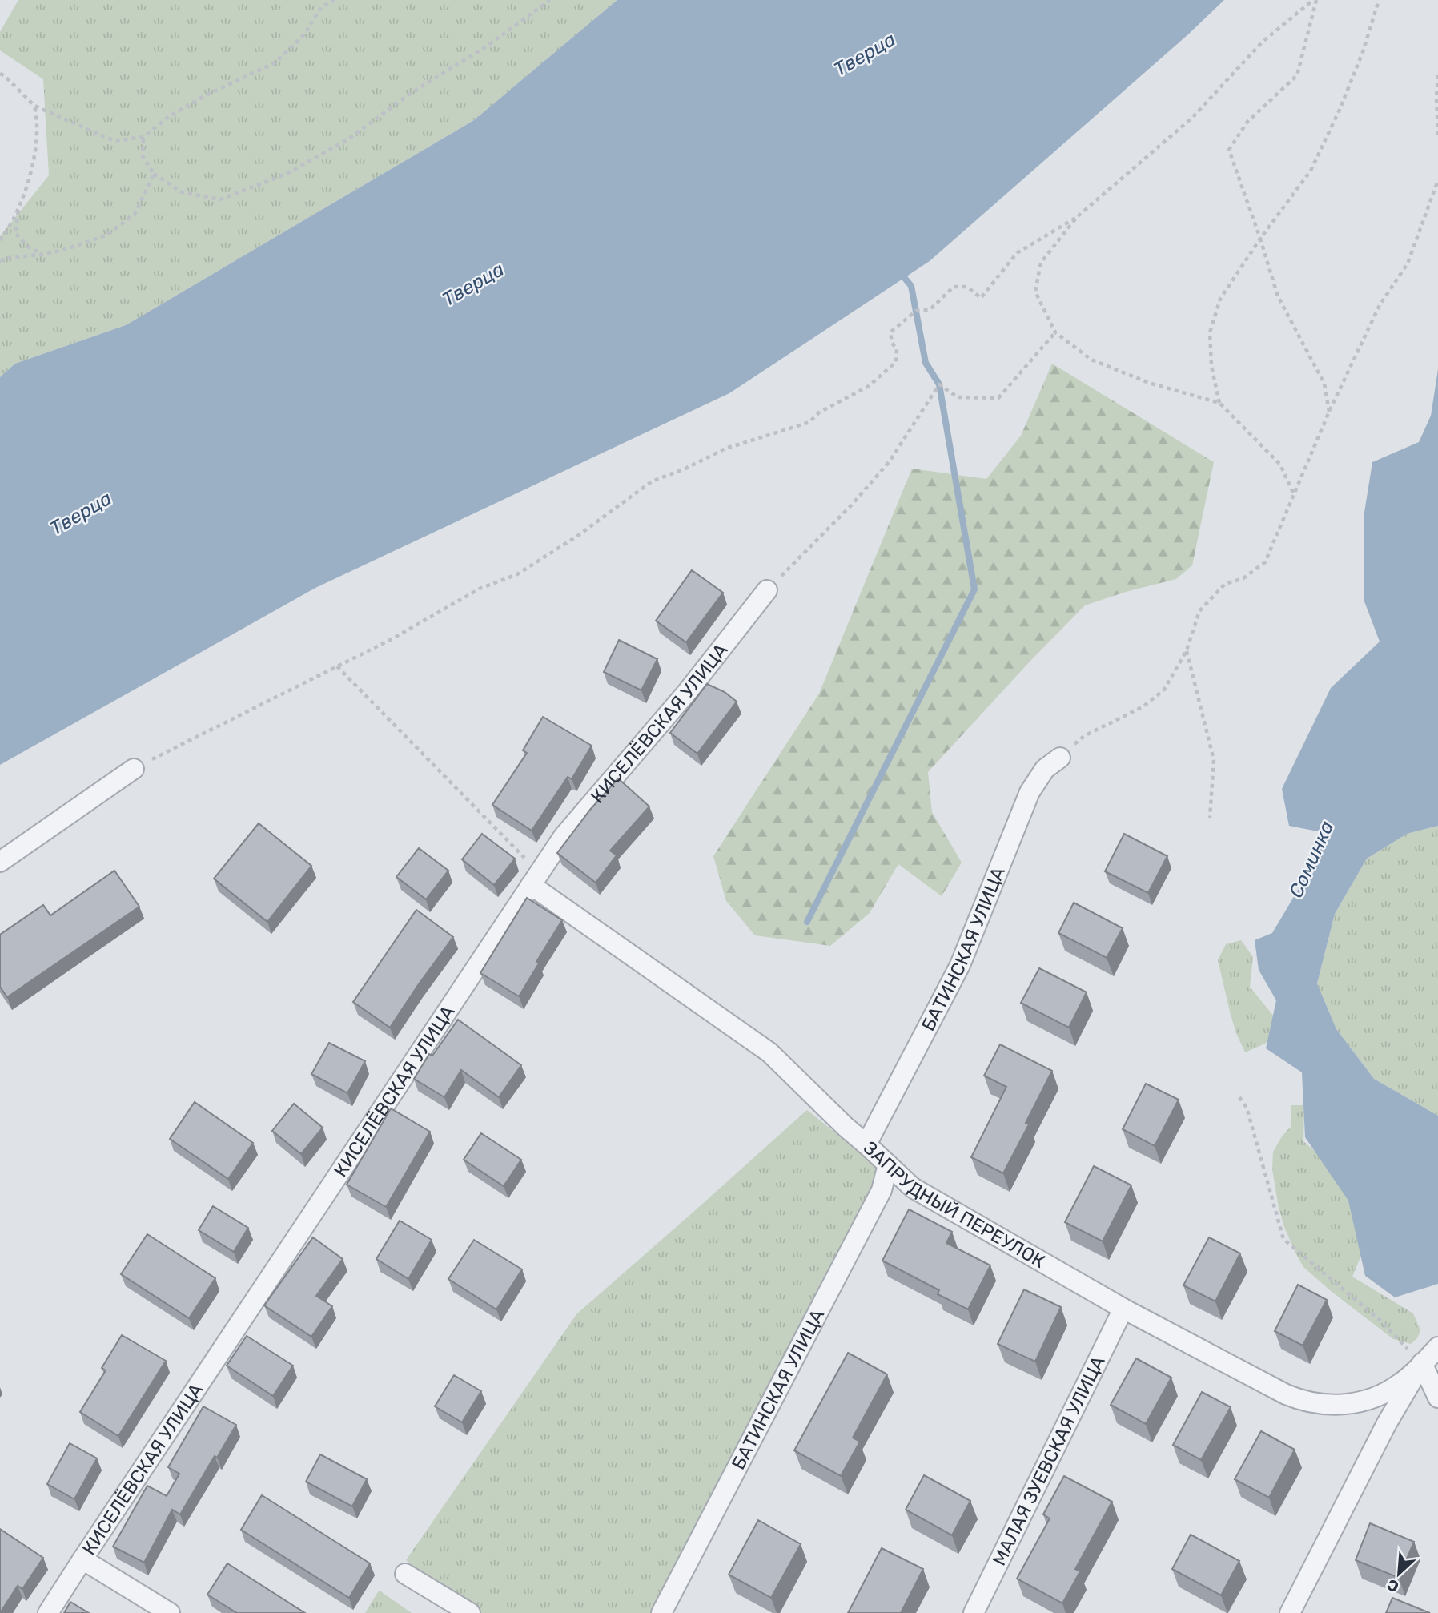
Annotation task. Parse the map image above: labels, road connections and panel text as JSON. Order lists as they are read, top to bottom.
{
  "streets": {
    "street": [
      "КИСЕЛЁВСКАЯ УЛИЦА",
      "БАТИНСКАЯ УЛИЦА",
      "ЗАПРУДНЫЙ ПЕРЕУЛОК",
      "МАЛАЯ ЗУЕВСКАЯ УЛИЦА"
    ]
  },
  "crossings": [
    ["КИСЕЛЁВСКАЯ УЛИЦА", "ЗАПРУДНЫЙ ПЕРЕУЛОК"],
    ["БАТИНСКАЯ УЛИЦА", "ЗАПРУДНЫЙ ПЕРЕУЛОК"],
    ["ЗАПРУДНЫЙ ПЕРЕУЛОК", "МАЛАЯ ЗУЕВСКАЯ УЛИЦА"]
  ],
  "water": ["Тверца", "Соминка"],
  "north": "bottom left"
}
